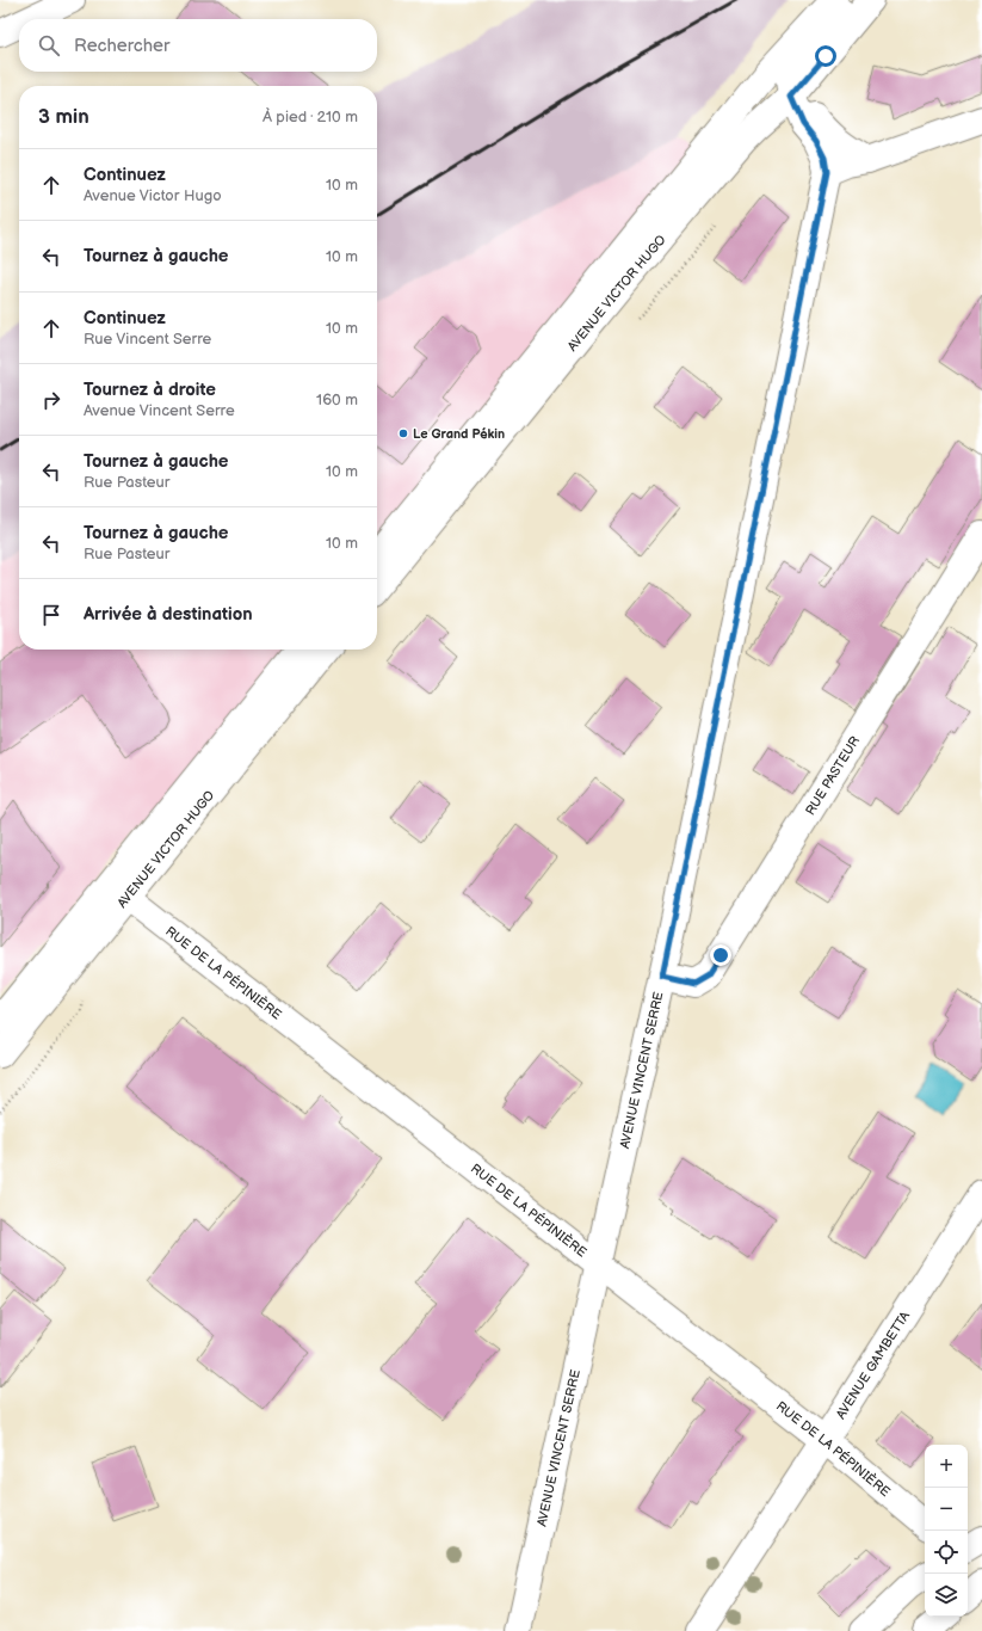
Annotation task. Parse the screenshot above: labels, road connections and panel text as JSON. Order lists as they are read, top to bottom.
{
  "streets": {
    "street": [
      "AVENUE VICTOR HUGO",
      "RUE PASTEUR",
      "RUE DE LA PÉPINIÈRE",
      "AVENUE VINCENT SERRE",
      "AVENUE GAMBETTA"
    ]
  },
  "crossings": [
    ["AVENUE VICTOR HUGO", "RUE DE LA PÉPINIÈRE"],
    ["RUE PASTEUR", "AVENUE VINCENT SERRE"],
    ["RUE DE LA PÉPINIÈRE", "AVENUE VINCENT SERRE"],
    ["RUE DE LA PÉPINIÈRE", "AVENUE GAMBETTA"]
  ],
  "places": ["Le Grand Pékin"],
  "page": {
    "search": "Rechercher",
    "heading": ["3 min", "À pied · 210 m"],
    "list": [
      ["Continuez", "Avenue Victor Hugo", "10 m"],
      ["Tournez à gauche", "10 m"],
      ["Continuez", "Rue Vincent Serre", "10 m"],
      ["Tournez à droite", "Avenue Vincent Serre", "160 m"],
      ["Tournez à gauche", "Rue Pasteur", "10 m"],
      ["Tournez à gauche", "Rue Pasteur", "10 m"],
      "Arrivée à destination"
    ],
    "map_buttons": ["+", "−"]
  }
}
